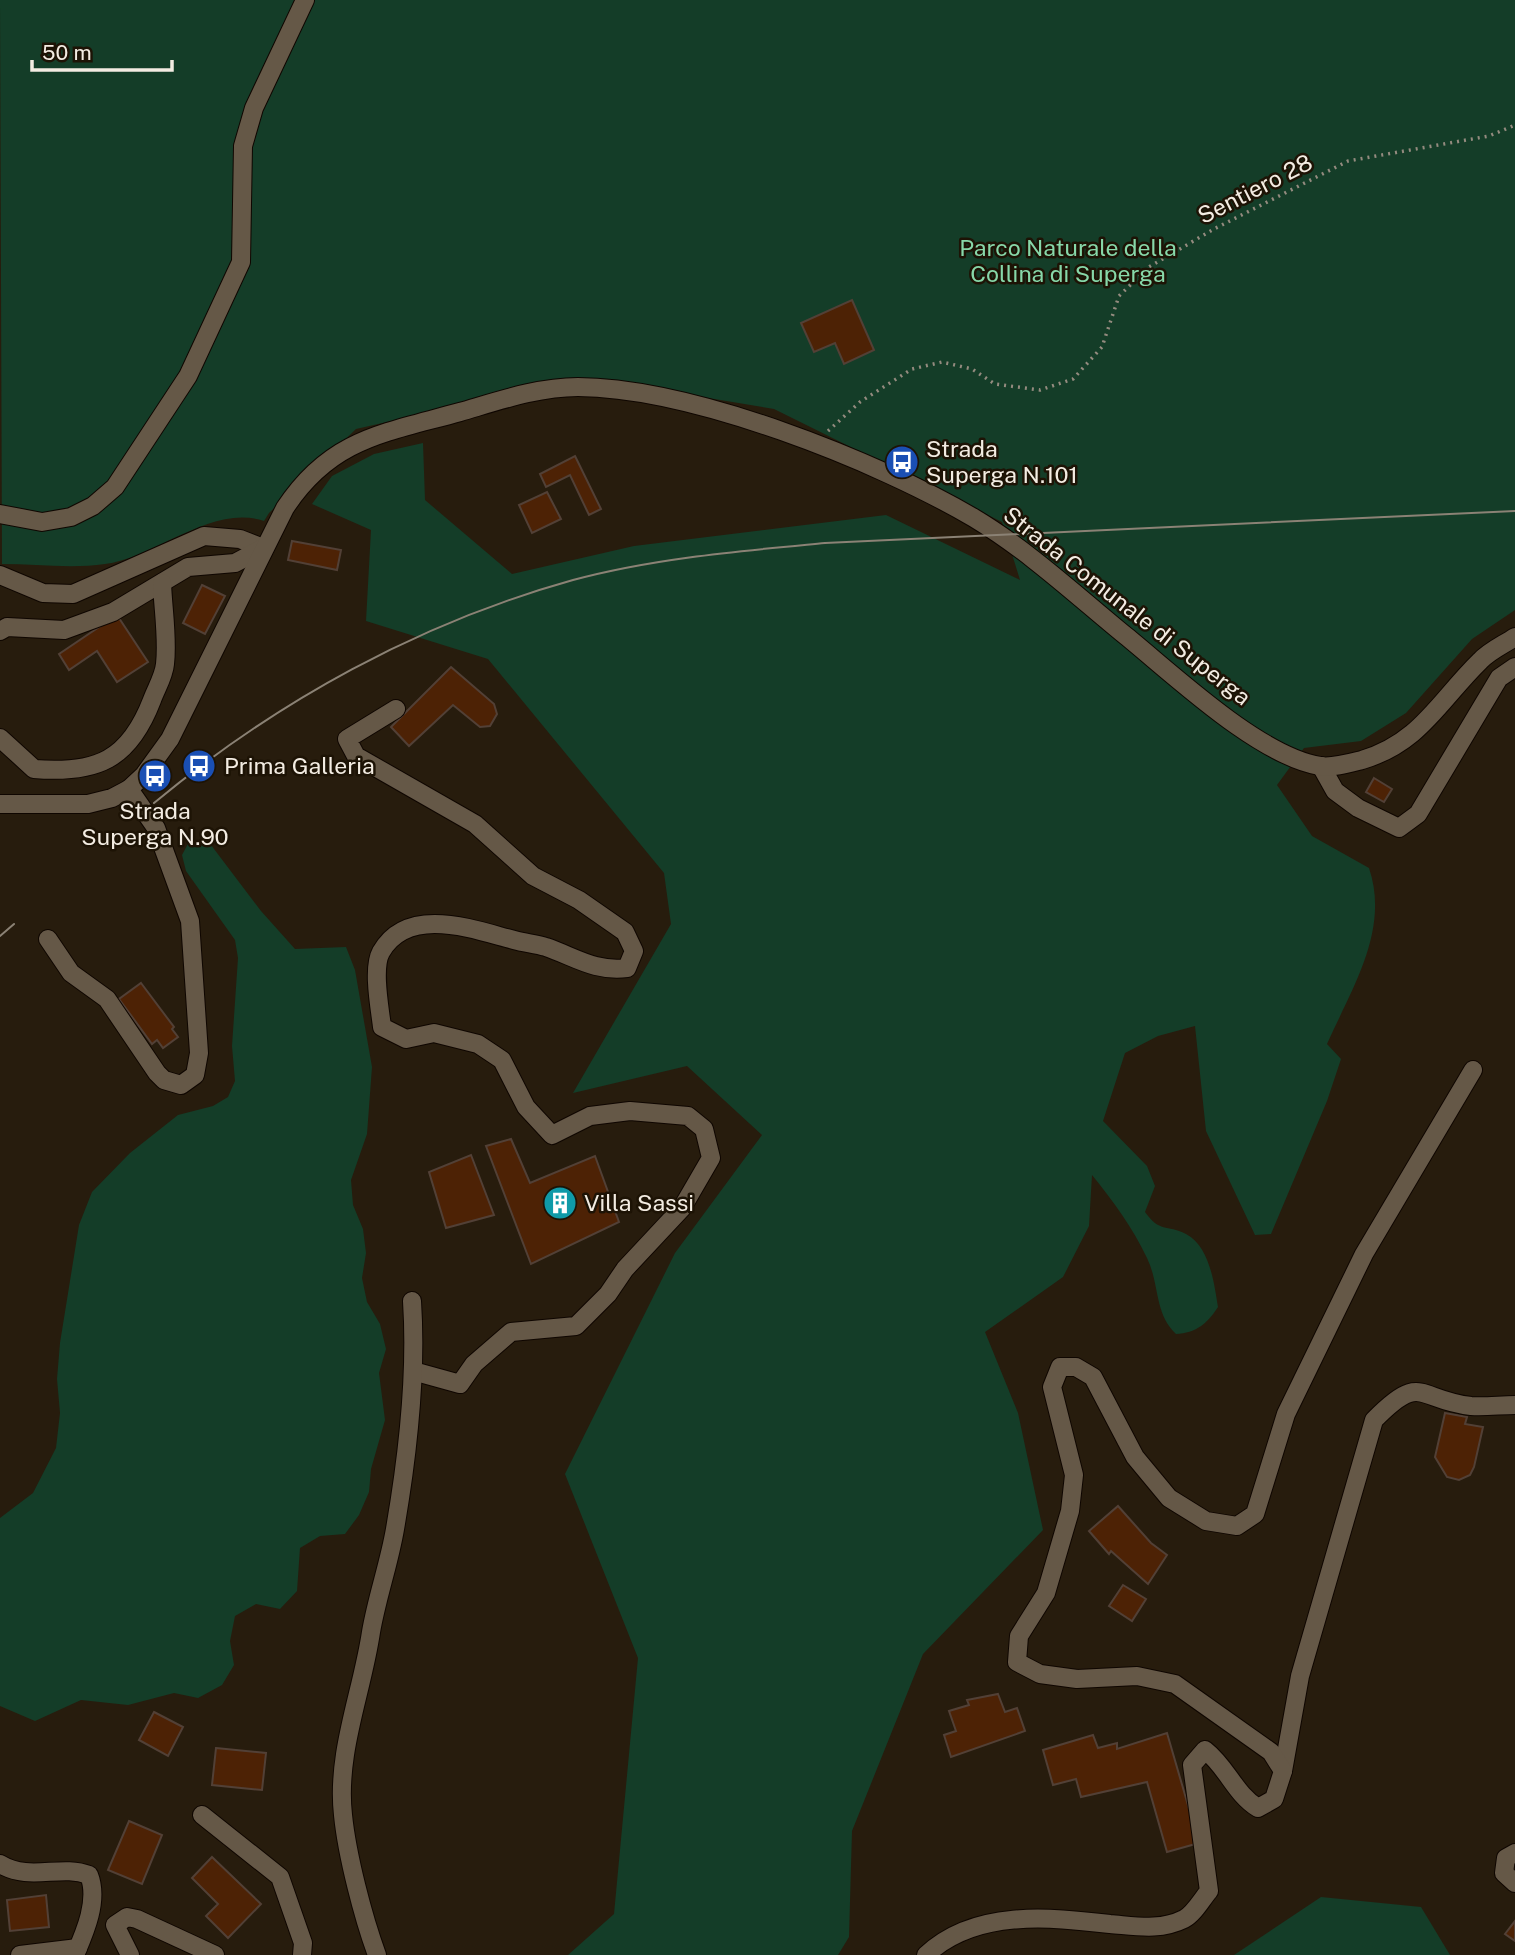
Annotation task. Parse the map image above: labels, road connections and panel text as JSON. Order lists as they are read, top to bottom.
{
  "streets": {
    "street": ["Strada Comunale di Superga"],
    "path": ["Sentiero 28"]
  },
  "crossings": [
    ["Sentiero 28", "Strada Comunale di Superga"]
  ],
  "parks": ["Parco Naturale della Collina di Superga"],
  "places": {
    "bus stop": ["Strada Superga N.101", "Prima Galleria", "Strada Superga N.90"],
    "building": ["Villa Sassi"]
  },
  "scale_bar": "50 m"
}
